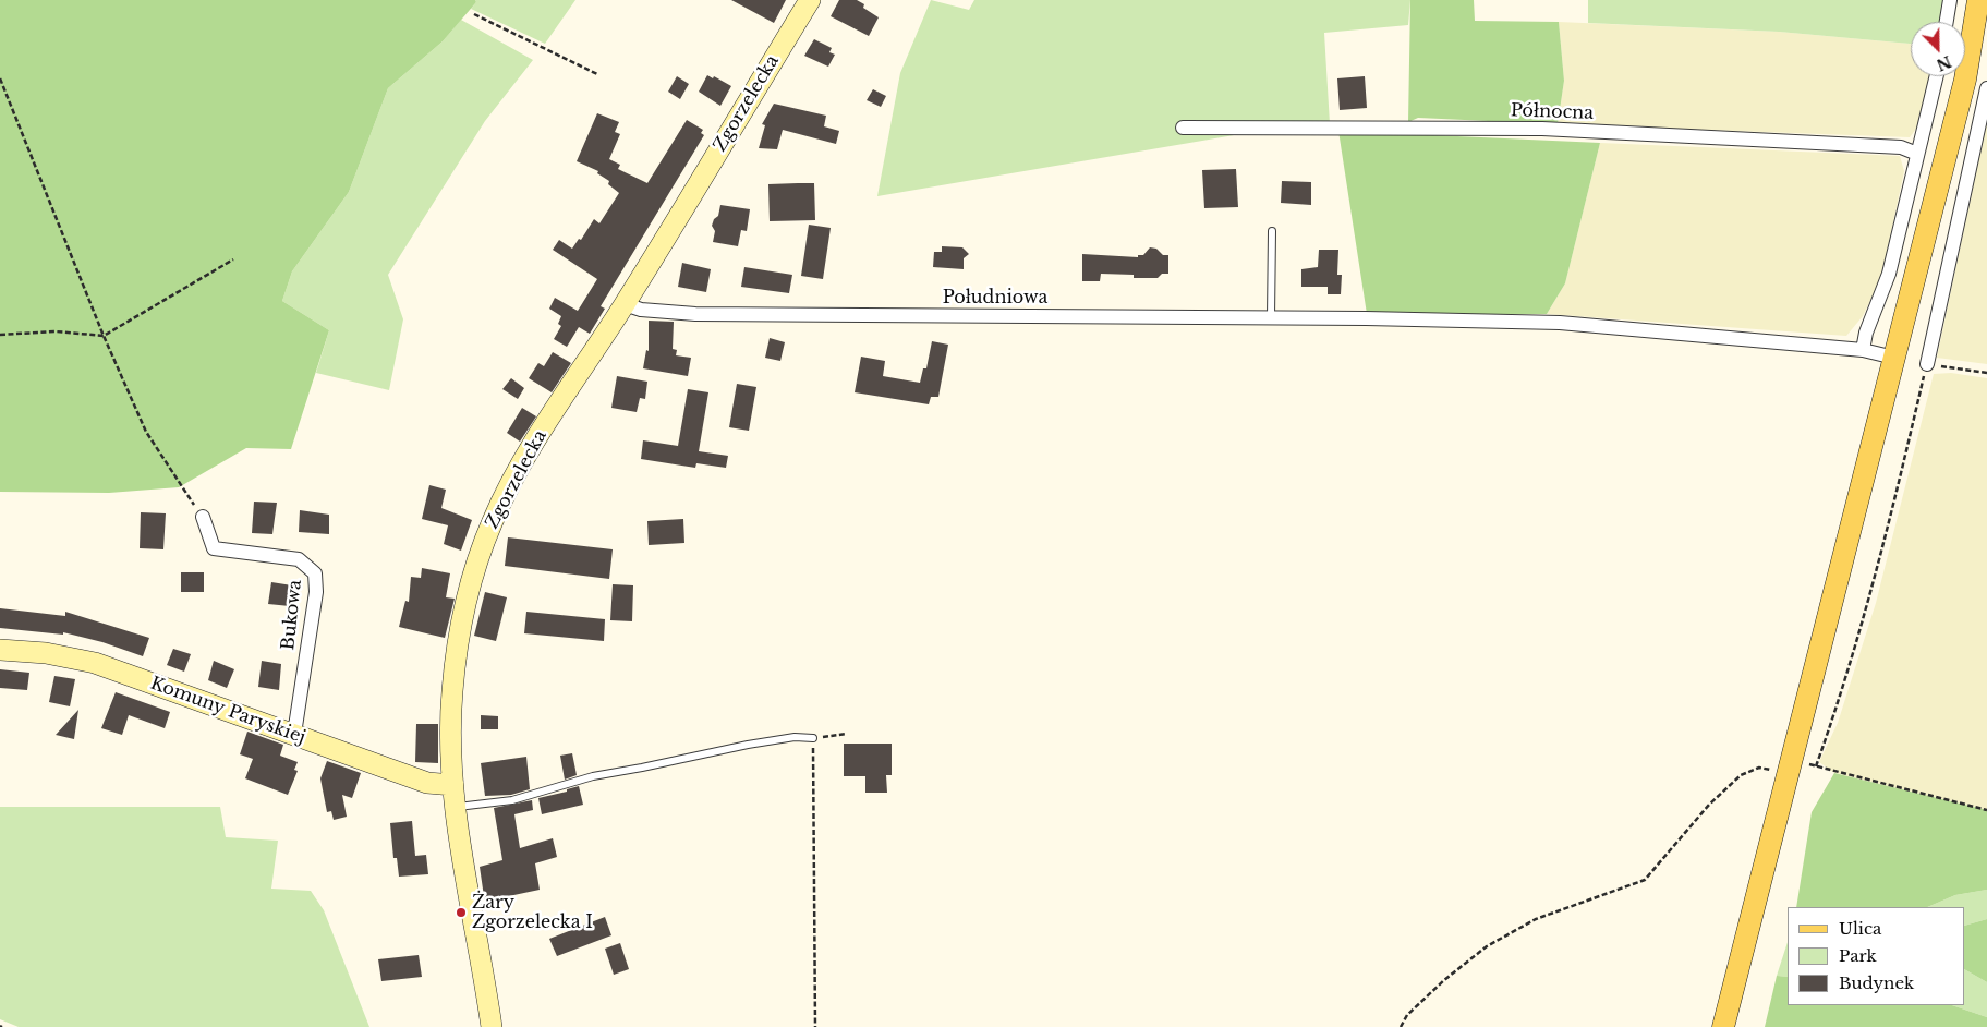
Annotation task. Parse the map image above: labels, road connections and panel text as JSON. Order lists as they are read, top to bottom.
{
  "streets": {
    "street": [
      "Zgorzelecka",
      "Północna",
      "Południowa",
      "Bukowa",
      "Komuny Paryskiej"
    ]
  },
  "crossings": [
    ["Zgorzelecka", "Południowa"],
    ["Zgorzelecka", "Komuny Paryskiej"],
    ["Bukowa", "Komuny Paryskiej"]
  ],
  "places": ["Żary Zgorzelecka I"],
  "legend": ["Ulica", "Park", "Budynek"],
  "north": "bottom right"
}
